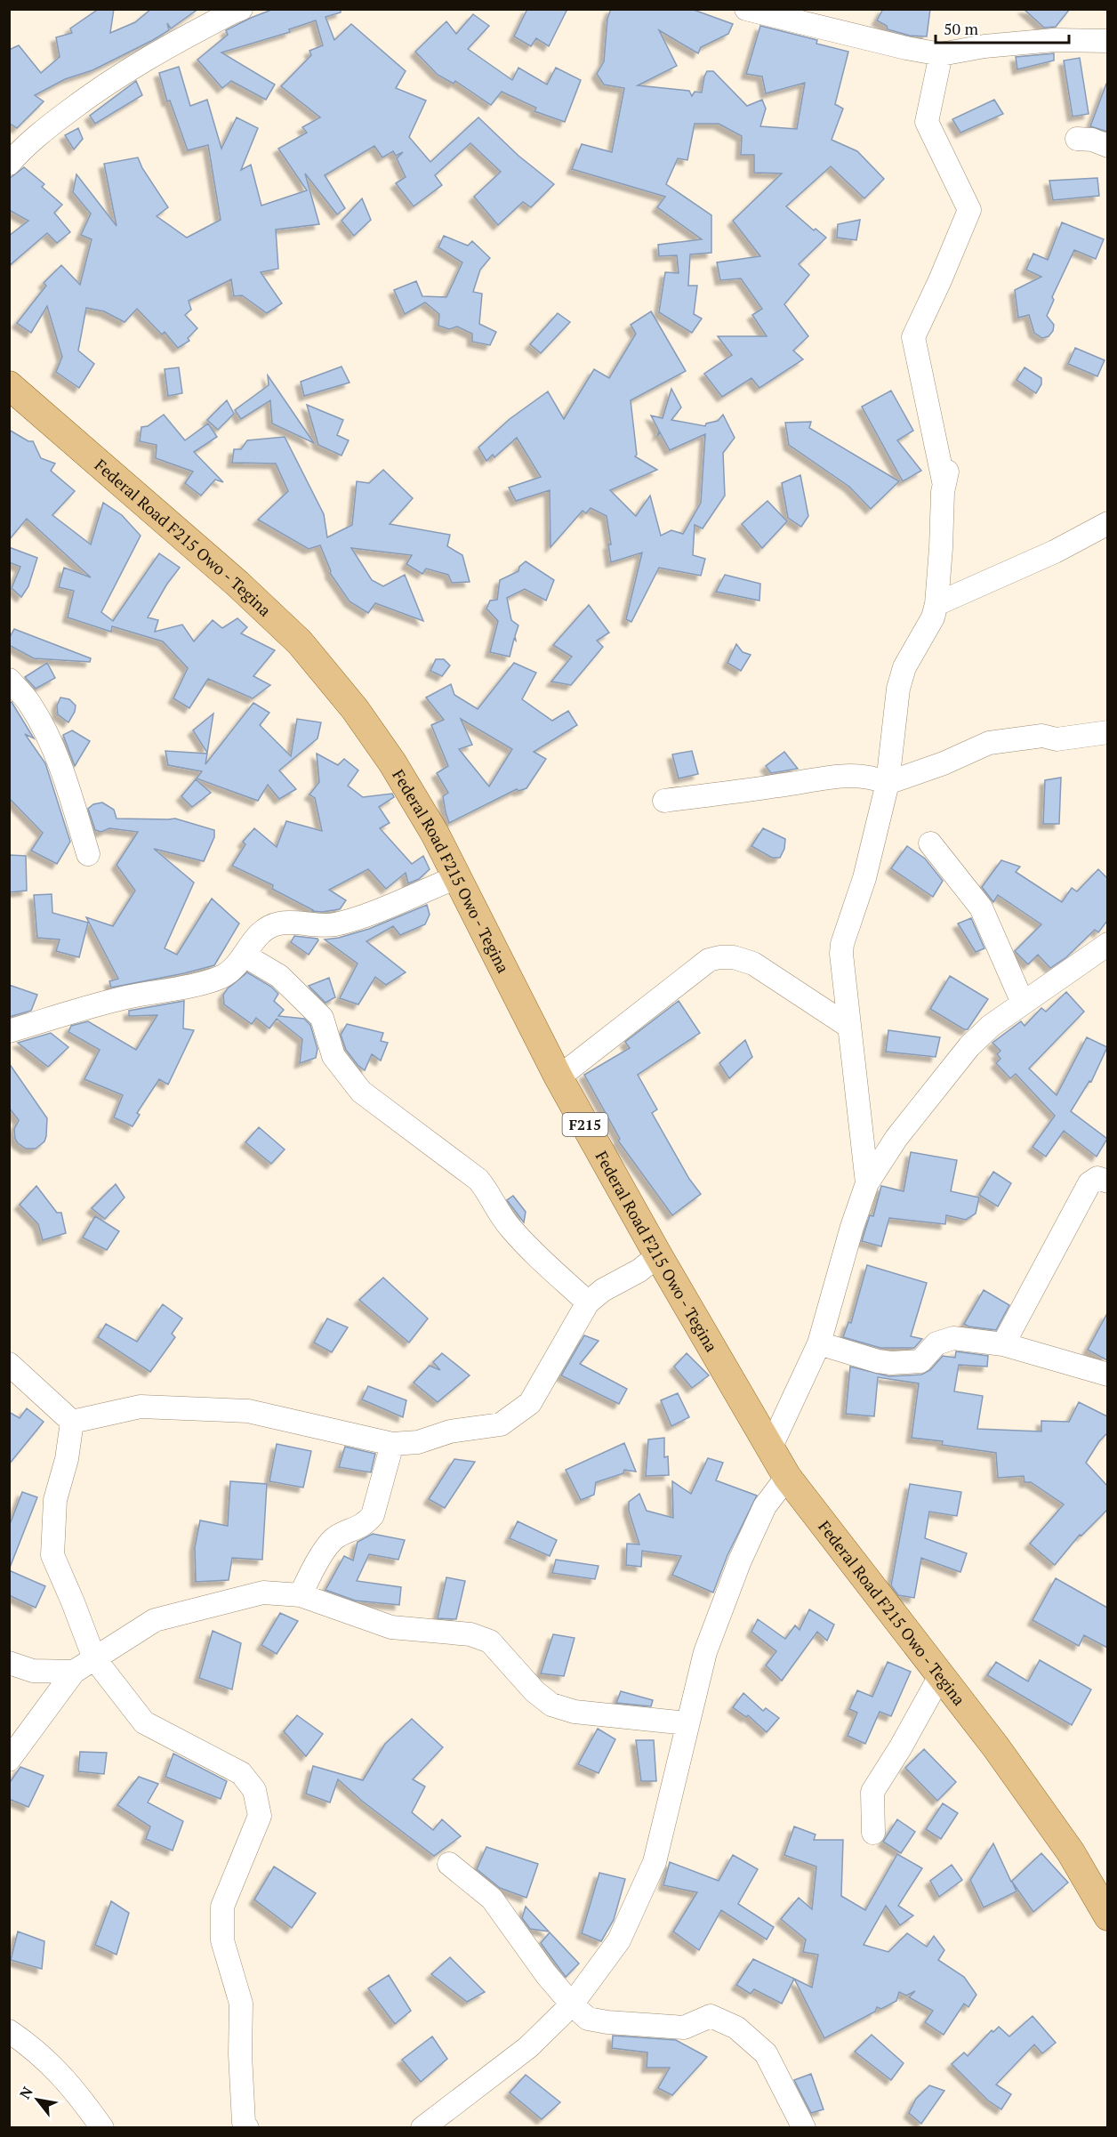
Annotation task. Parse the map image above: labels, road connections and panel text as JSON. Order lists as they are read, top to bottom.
{
  "streets": {
    "main road": ["Federal Road F215 Owo - Tegina", "F215"]
  },
  "scale_bar": "50 m",
  "north": "top left"
}
